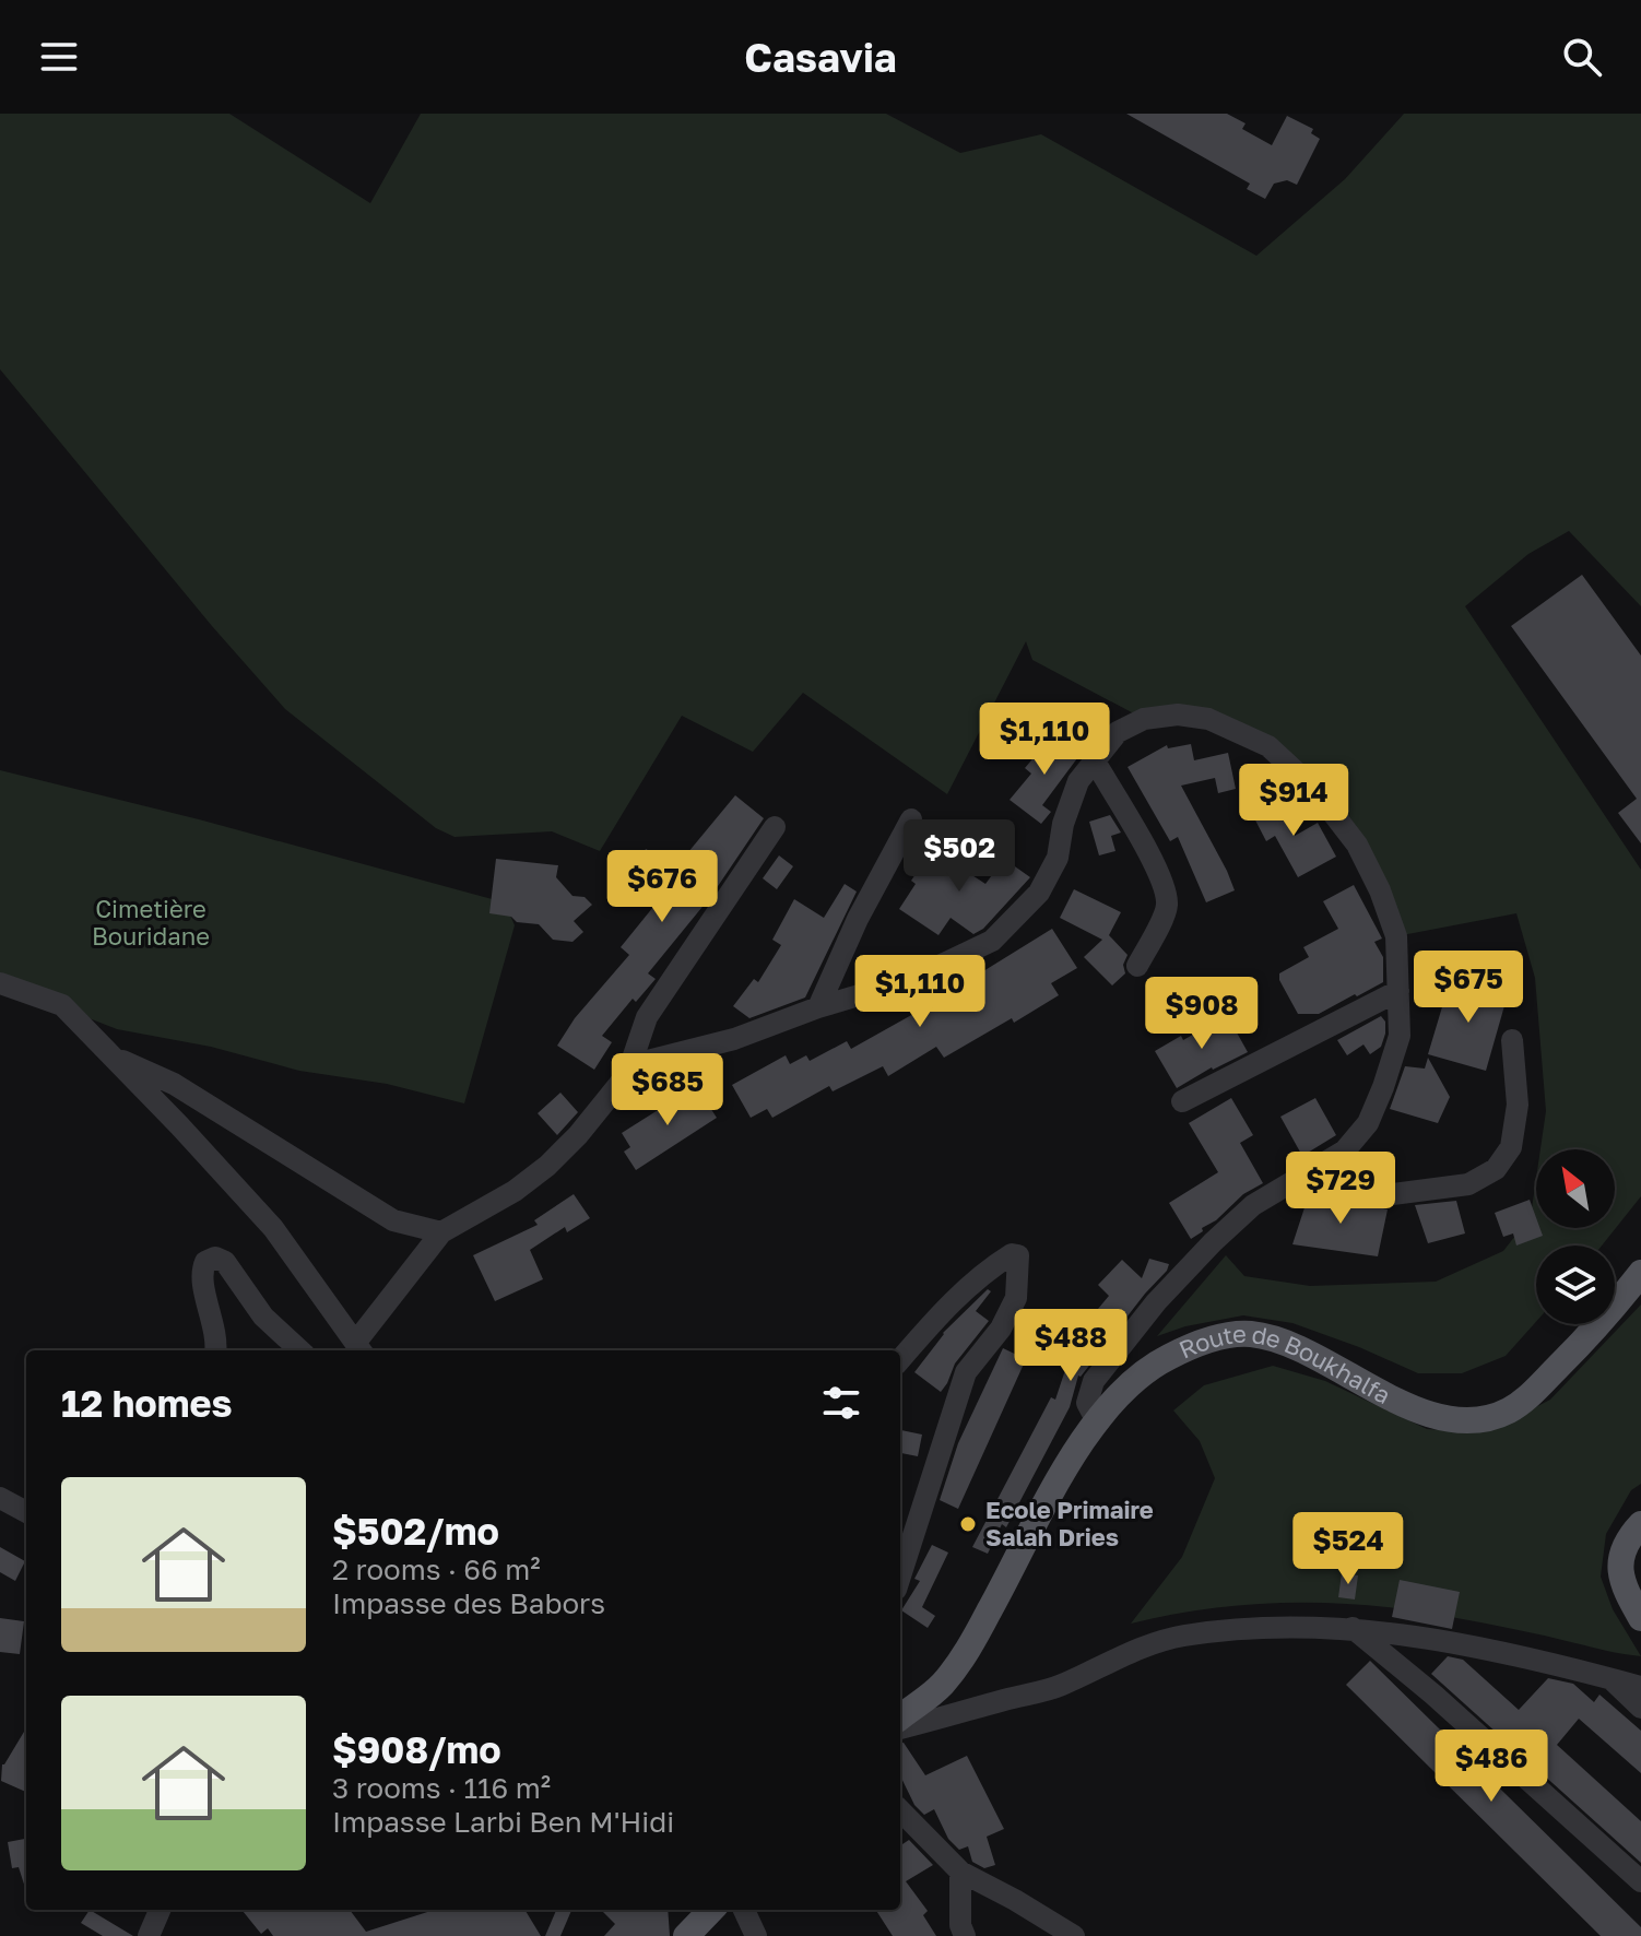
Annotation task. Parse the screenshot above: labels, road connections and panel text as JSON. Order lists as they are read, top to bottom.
{
  "streets": {
    "main road": ["Route de Boukhalfa"]
  },
  "parks": ["Cimetière Bouridane"],
  "places": ["Ecole Primaire Salah Dries"],
  "north": "top left",
  "page": {
    "header": "Casavia",
    "price": [
      "$1,110",
      "$914",
      "$502",
      "$676",
      "$675",
      "$1,110",
      "$908",
      "$685",
      "$729",
      "$488",
      "$524",
      "$486"
    ],
    "heading": "12 homes",
    "list": [
      {
        "name": "$502/mo",
        "note": "2 rooms · 66 m² · Impasse des Babors"
      },
      {
        "name": "$908/mo",
        "note": "3 rooms · 116 m² · Impasse Larbi Ben M'Hidi"
      }
    ]
  }
}
